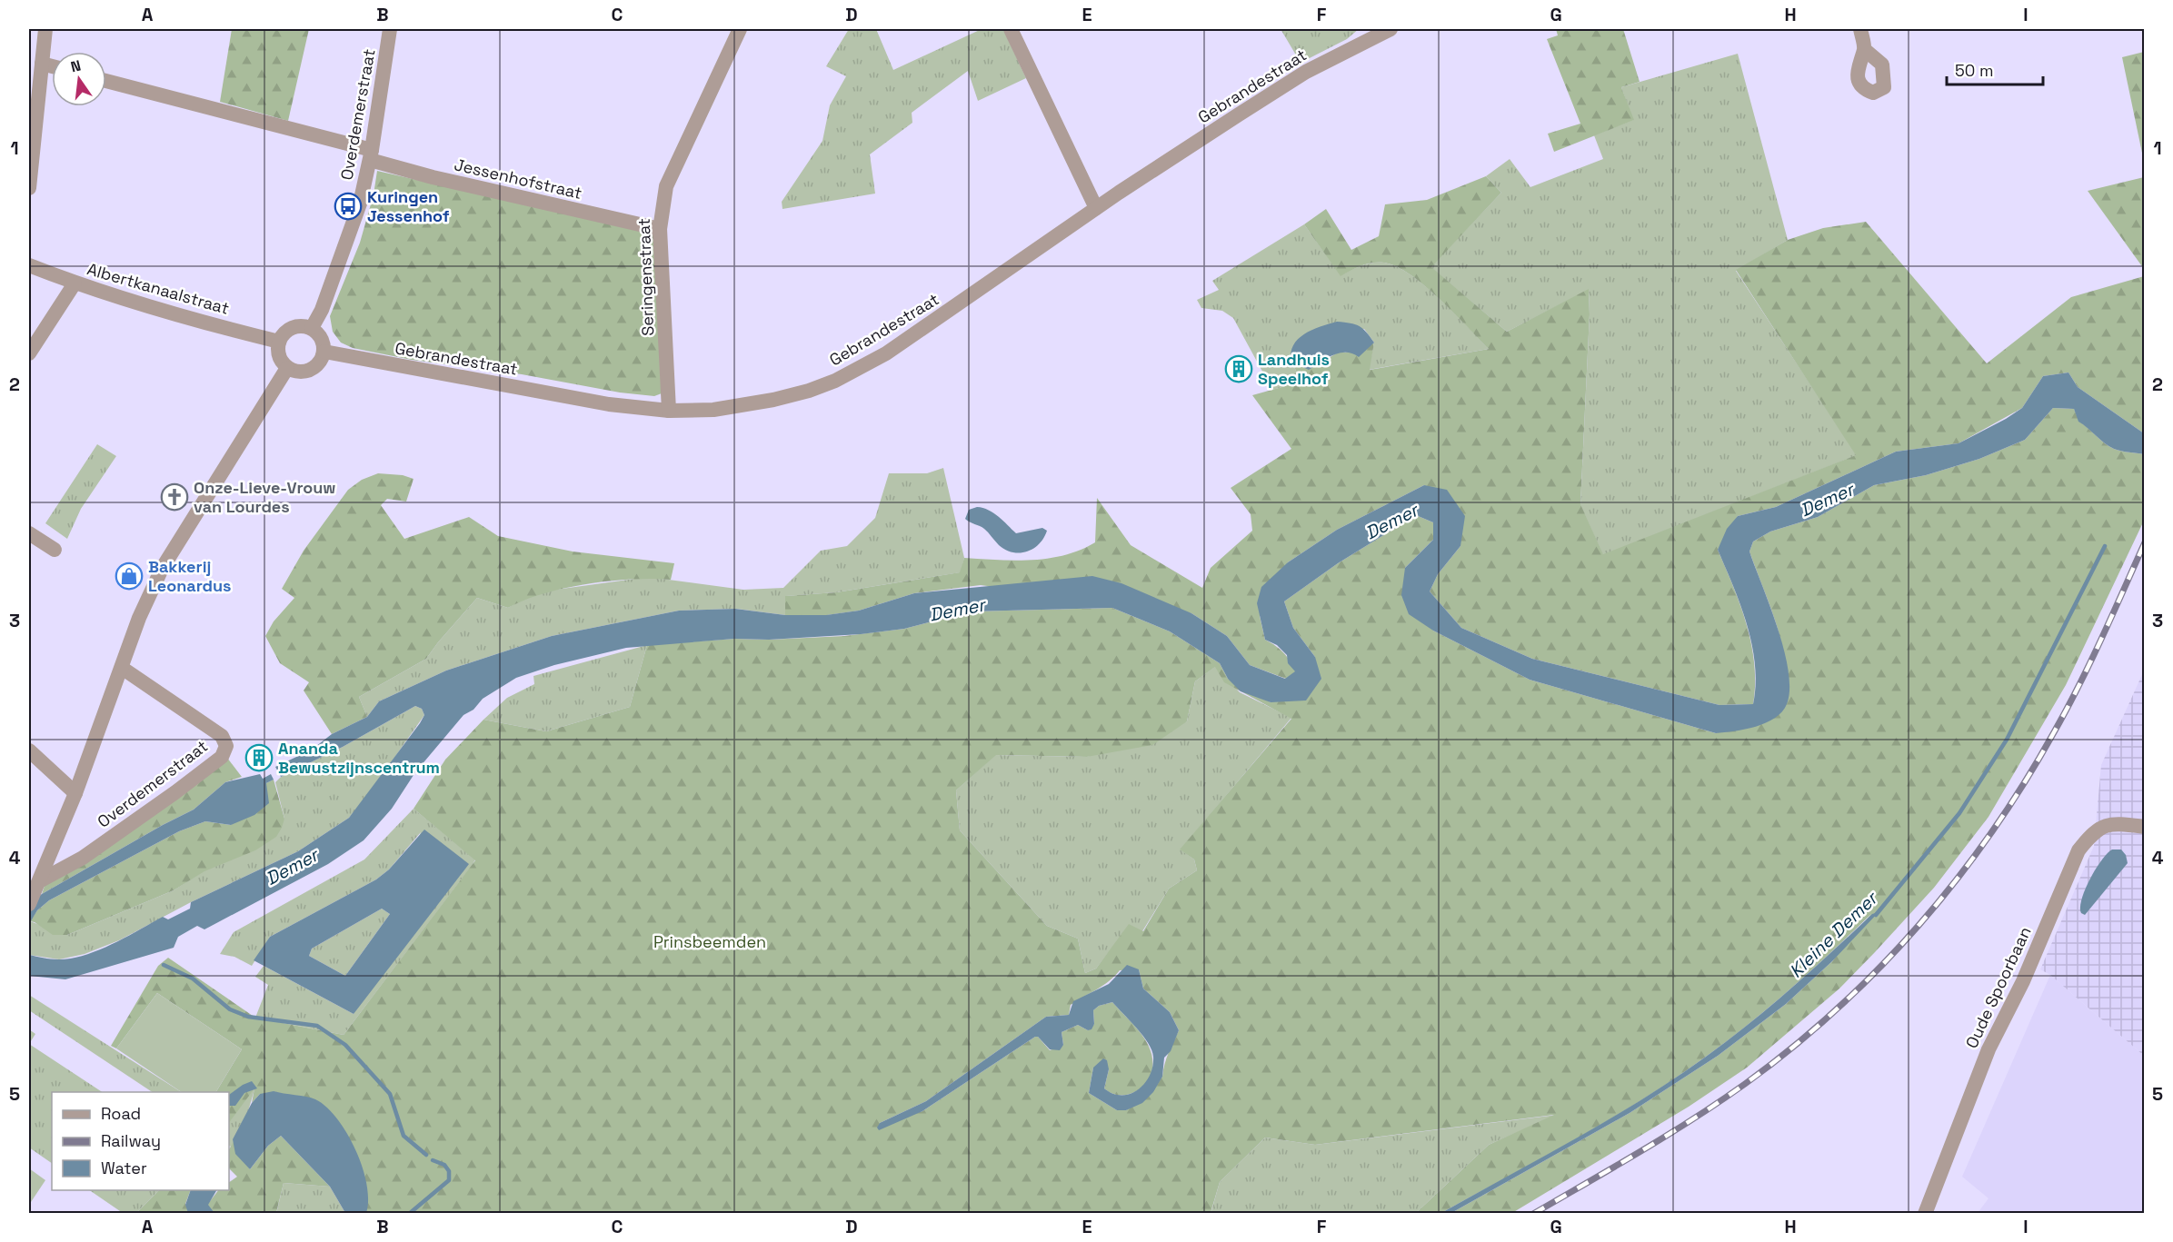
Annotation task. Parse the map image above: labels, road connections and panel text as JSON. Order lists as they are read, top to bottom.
{
  "streets": {
    "street": [
      "Gebrandestraat",
      "Overdemerstraat",
      "Jessenhofstraat",
      "Seringenstraat",
      "Albertkanaalstraat",
      "Oude Spoorbaan"
    ]
  },
  "crossings": [
    ["Gebrandestraat", "Overdemerstraat"],
    ["Gebrandestraat", "Seringenstraat"],
    ["Gebrandestraat", "Albertkanaalstraat"],
    ["Overdemerstraat", "Jessenhofstraat"],
    ["Overdemerstraat", "Albertkanaalstraat"],
    ["Jessenhofstraat", "Seringenstraat"]
  ],
  "water": ["Demer", "Kleine Demer"],
  "parks": ["Prinsbeemden"],
  "places": {
    "bus stop": ["Kuringen Jessenhof"],
    "building": ["Landhuis Speelhof", "Ananda Bewustzijnscentrum"],
    "church": ["Onze-Lieve-Vrouw van Lourdes"],
    "shop": ["Bakkerij Leonardus"]
  },
  "legend": ["Road", "Railway", "Water"],
  "scale_bar": "50 m",
  "north": "top",
  "grid": {
    "columns": [
      "A",
      "B",
      "C",
      "D",
      "E",
      "F",
      "G",
      "H",
      "I"
    ],
    "rows": [
      "1",
      "2",
      "3",
      "4",
      "5"
    ]
  }
}
